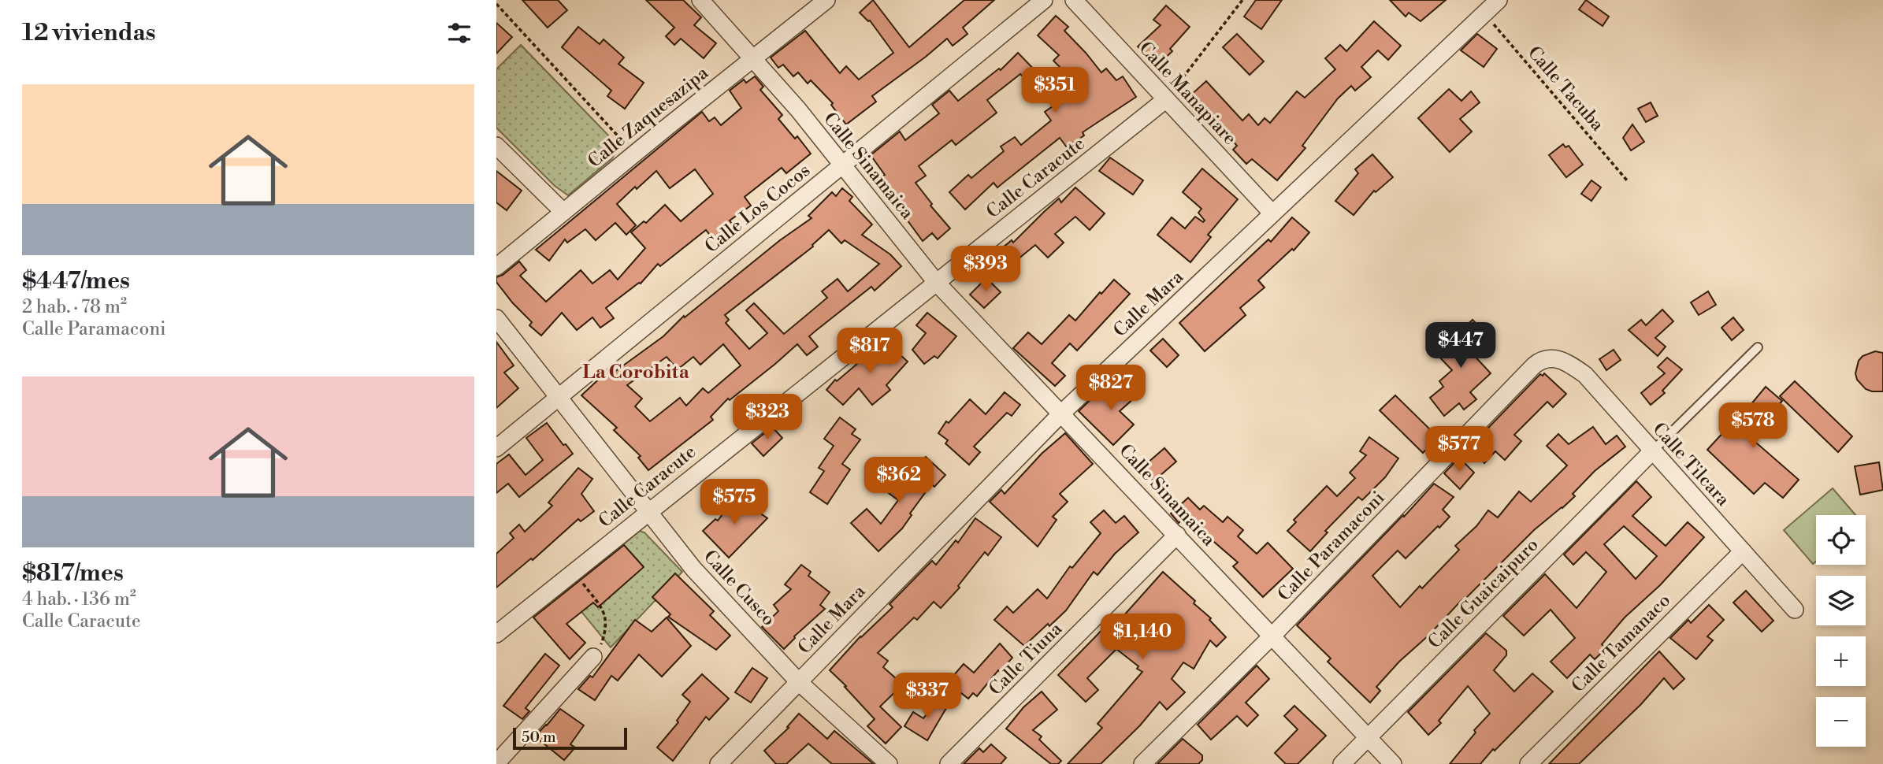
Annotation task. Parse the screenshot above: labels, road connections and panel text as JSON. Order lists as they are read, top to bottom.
{
  "streets": {
    "street": [
      "Calle Manapiare",
      "Calle Zaquesazipa",
      "Calle Sinamaica",
      "Calle Caracute",
      "Calle Los Cocos",
      "Calle Mara",
      "Calle Tilcara",
      "Calle Paramaconi",
      "Calle Cusco",
      "Calle Guaicaipuro",
      "Calle Tamanaco",
      "Calle Tiuna"
    ],
    "path": ["Calle Tacuba"]
  },
  "crossings": [
    ["Calle Tacuba", "Calle Mara"],
    ["Calle Manapiare", "Calle Caracute"],
    ["Calle Manapiare", "Calle Mara"],
    ["Calle Zaquesazipa", "Calle Sinamaica"],
    ["Calle Sinamaica", "Calle Caracute"],
    ["Calle Sinamaica", "Calle Los Cocos"],
    ["Calle Sinamaica", "Calle Mara"],
    ["Calle Sinamaica", "Calle Paramaconi"],
    ["Calle Sinamaica", "Calle Guaicaipuro"],
    ["Calle Sinamaica", "Calle Tiuna"],
    ["Calle Caracute", "Calle Cusco"],
    ["Calle Los Cocos", "Calle Cusco"],
    ["Calle Mara", "Calle Cusco"],
    ["Calle Tilcara", "Calle Paramaconi"],
    ["Calle Tilcara", "Calle Guaicaipuro"],
    ["Calle Tilcara", "Calle Tamanaco"]
  ],
  "districts": ["La Corobita"],
  "scale_bar": "50 m",
  "page": {
    "heading": "12 viviendas",
    "list": [
      {
        "name": "$447/mes",
        "note": "2 hab. · 78 m² · Calle Paramaconi"
      },
      {
        "name": "$817/mes",
        "note": "4 hab. · 136 m² · Calle Caracute"
      }
    ],
    "price": [
      "$351",
      "$393",
      "$447",
      "$817",
      "$827",
      "$323",
      "$578",
      "$577",
      "$362",
      "$575",
      "$1,140",
      "$337"
    ],
    "map_buttons": ["+", "−"],
    "scale": "50 m"
  }
}
